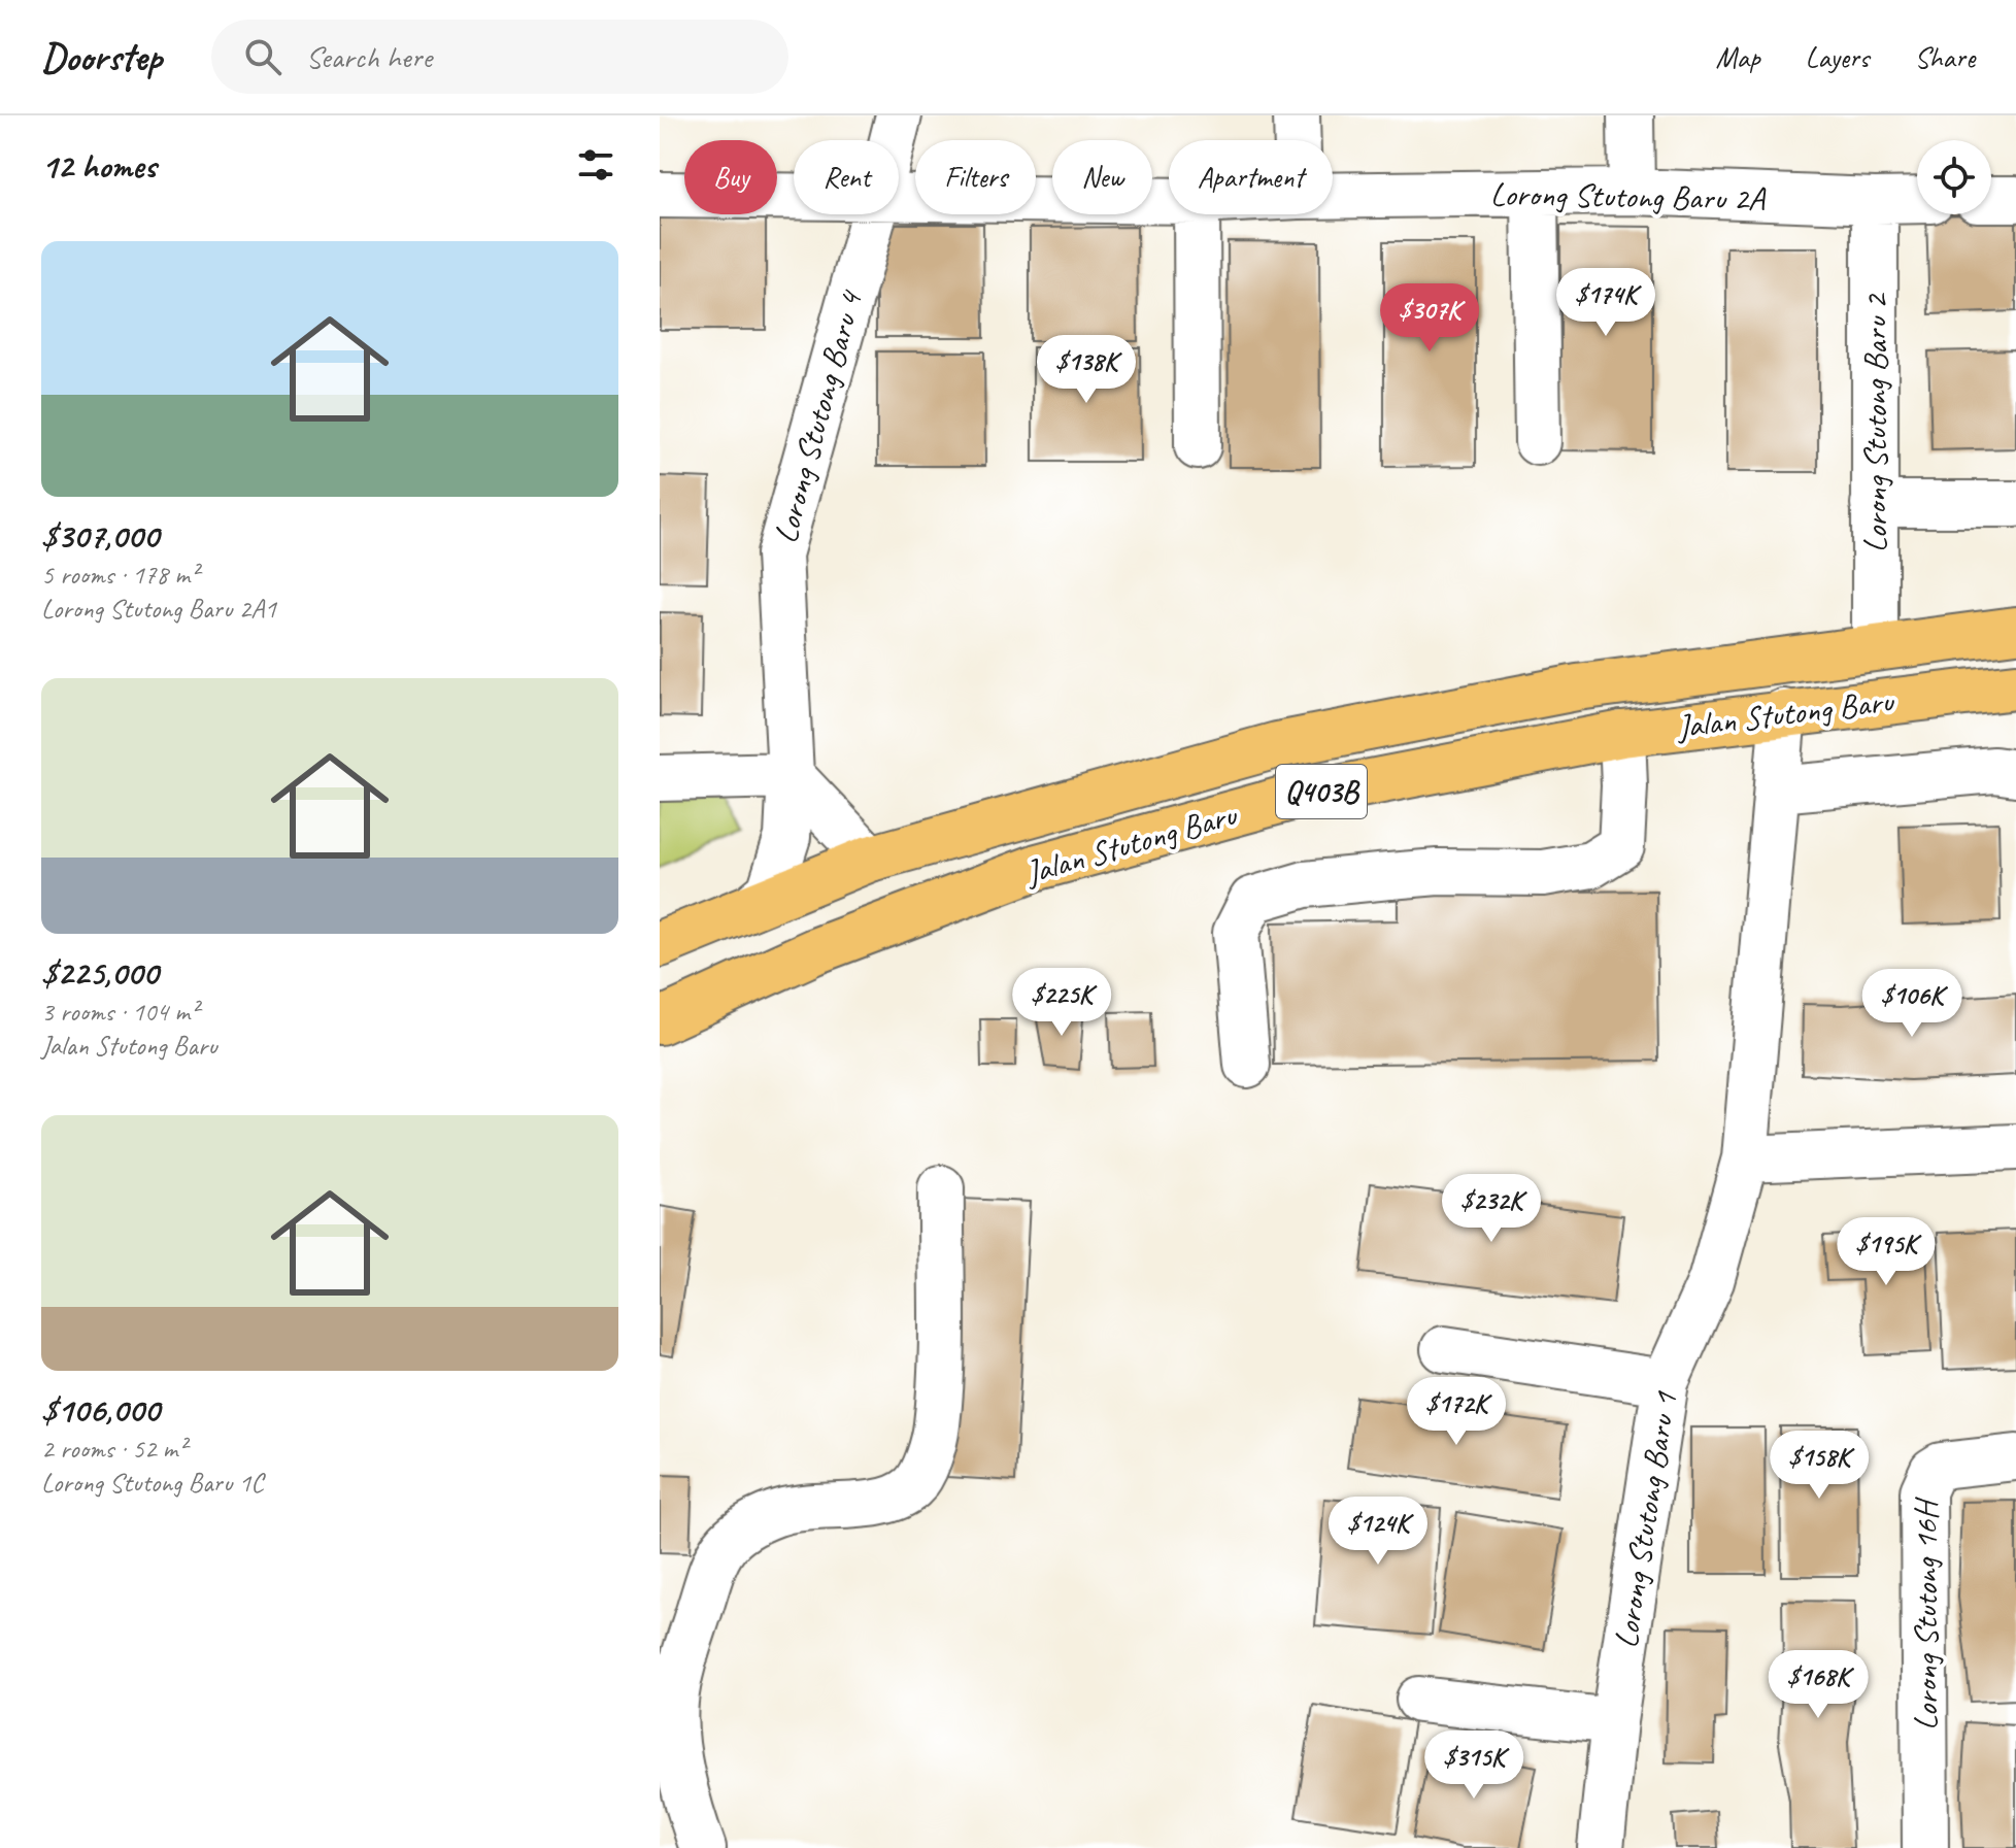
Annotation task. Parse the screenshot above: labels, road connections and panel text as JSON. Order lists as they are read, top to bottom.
{
  "streets": {
    "main road": ["Jalan Stutong Baru", "Q403B"],
    "street": [
      "Lorong Stutong Baru 2A",
      "Lorong Stutong Baru 4",
      "Lorong Stutong Baru 2",
      "Lorong Stutong Baru 1",
      "Lorong Stutong 16H"
    ]
  },
  "crossings": [
    ["Lorong Stutong Baru 2A", "Lorong Stutong Baru 2"],
    ["Lorong Stutong Baru 4", "Jalan Stutong Baru"],
    ["Lorong Stutong Baru 2", "Jalan Stutong Baru"],
    ["Jalan Stutong Baru", "Lorong Stutong Baru 1"]
  ],
  "page": {
    "header": "Doorstep",
    "search": "Search here",
    "nav": ["Map", "Layers", "Share"],
    "heading": "12 homes",
    "chip": [
      "Buy",
      "Rent",
      "Filters",
      "New",
      "Apartment"
    ],
    "list": [
      {
        "name": "$307,000",
        "note": "5 rooms · 178 m² · Lorong Stutong Baru 2A1"
      },
      {
        "name": "$225,000",
        "note": "3 rooms · 104 m² · Jalan Stutong Baru"
      },
      {
        "name": "$106,000",
        "note": "2 rooms · 52 m² · Lorong Stutong Baru 1C"
      }
    ],
    "price": [
      "$174K",
      "$307K",
      "$138K",
      "$225K",
      "$106K",
      "$232K",
      "$195K",
      "$172K",
      "$158K",
      "$124K",
      "$168K",
      "$315K"
    ]
  }
}
